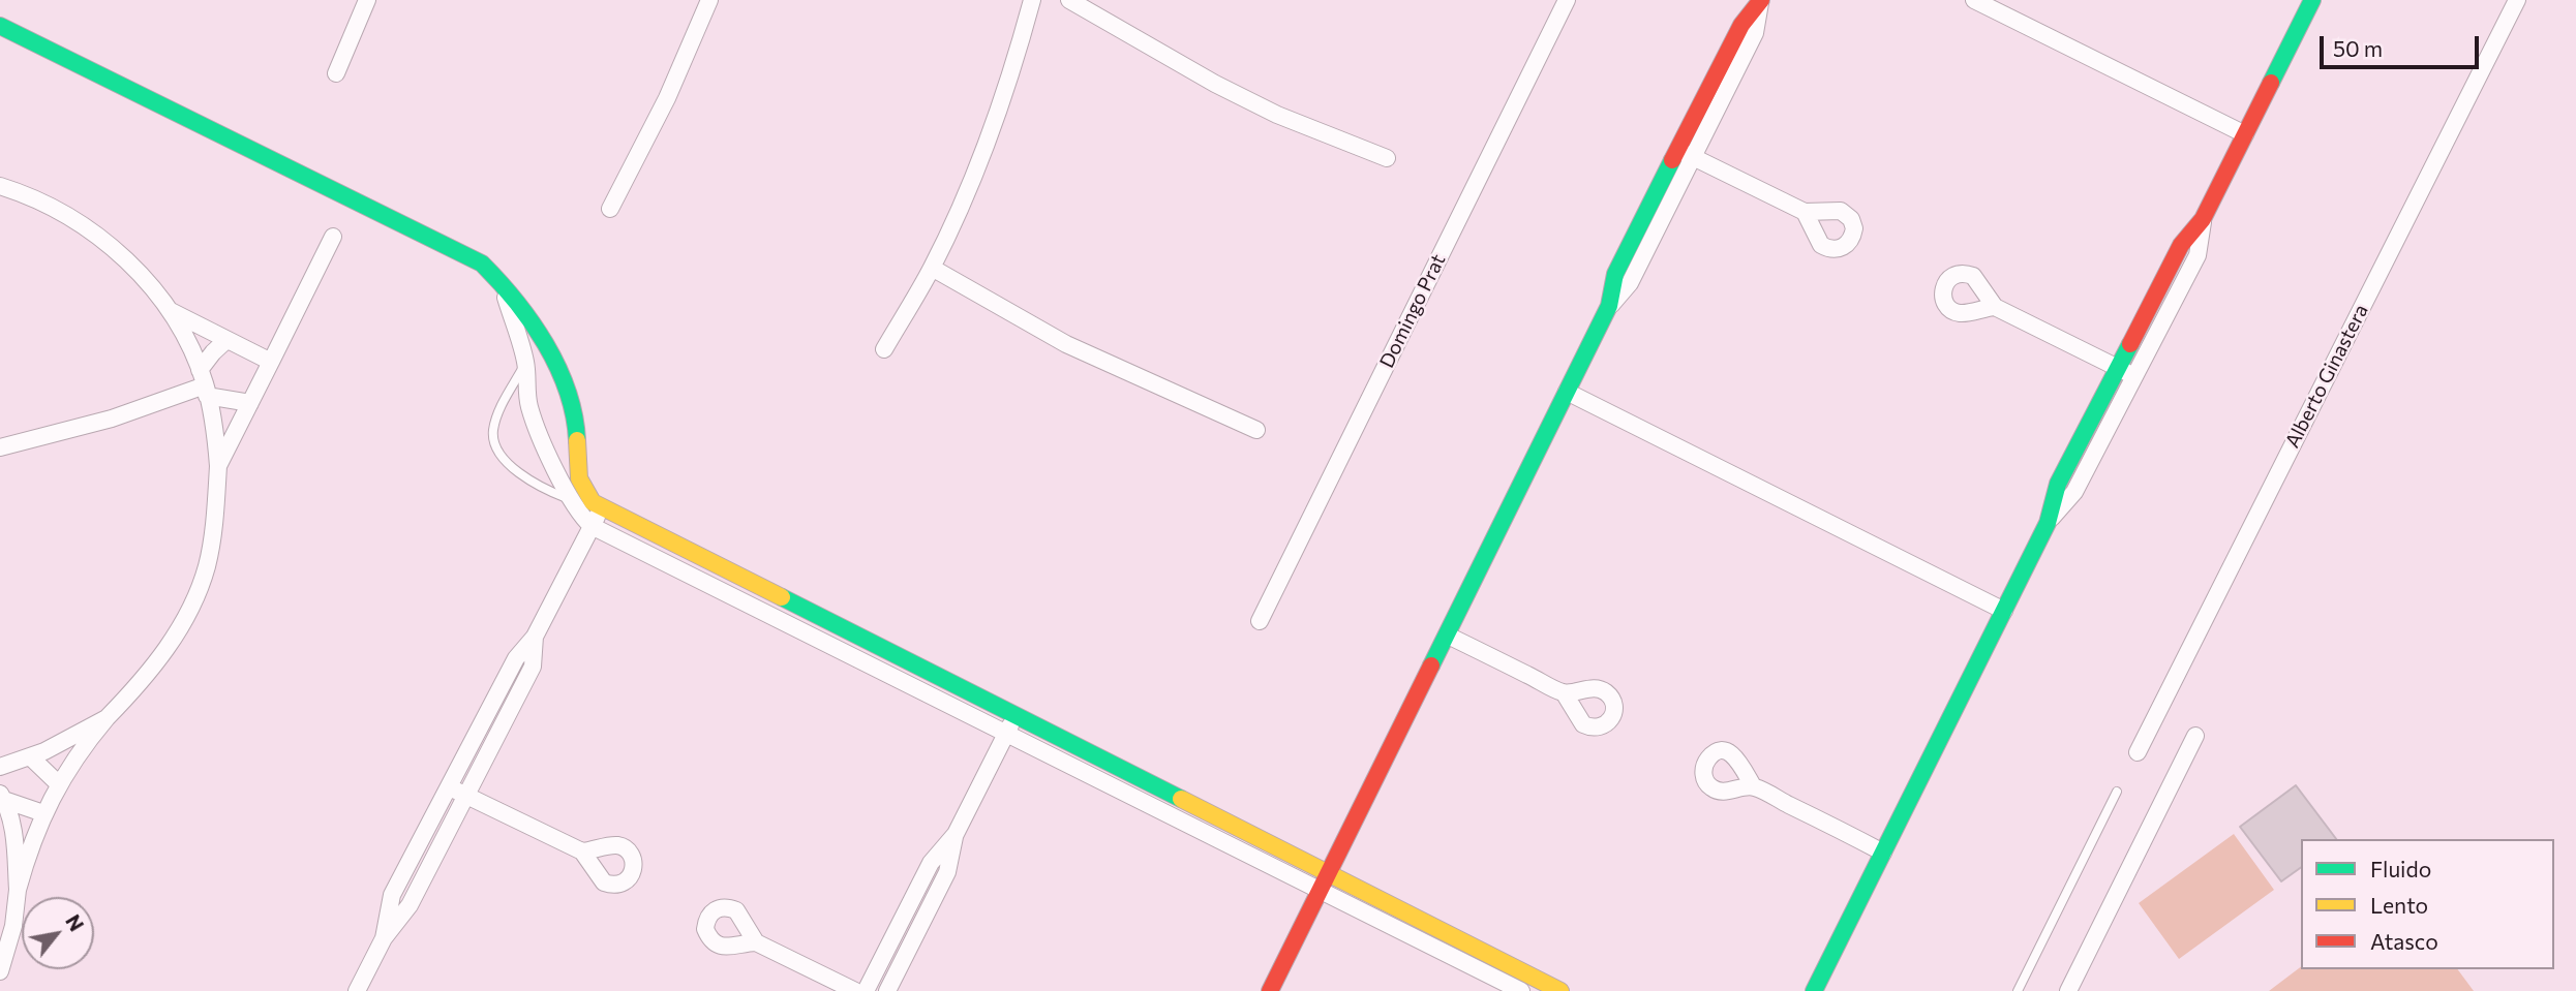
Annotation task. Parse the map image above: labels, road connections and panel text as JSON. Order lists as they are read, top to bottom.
{
  "streets": {
    "street": ["Domingo Prat", "Alberto Ginastera"]
  },
  "legend": ["Fluido", "Lento", "Atasco"],
  "scale_bar": "50 m",
  "north": "top right"
}
